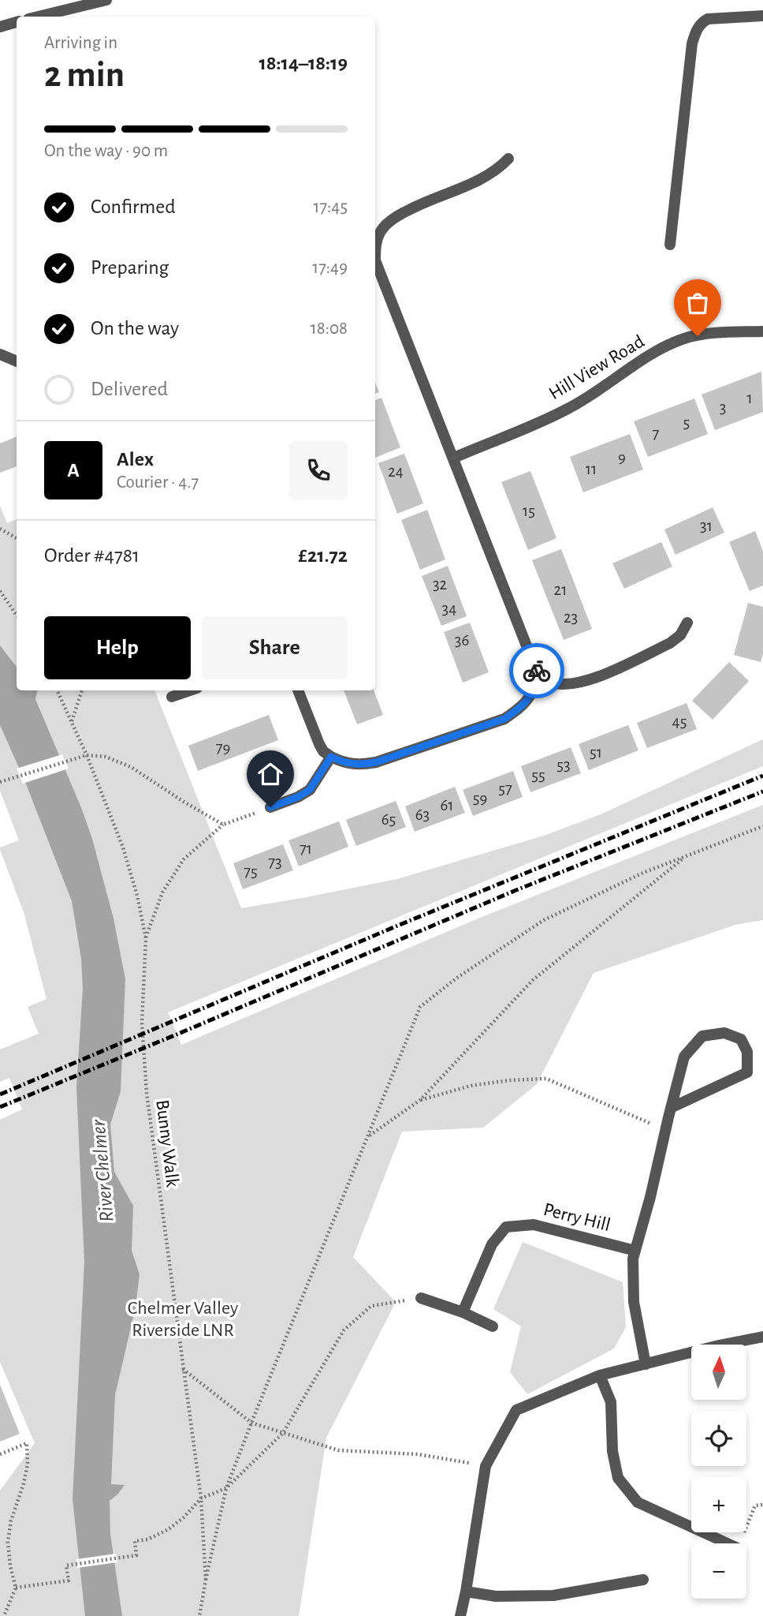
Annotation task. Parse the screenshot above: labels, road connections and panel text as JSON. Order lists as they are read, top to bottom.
{
  "streets": {
    "street": ["Hill View Road", "Perry Hill"],
    "path": ["Bunny Walk"]
  },
  "water": ["River Chelmer"],
  "parks": ["Chelmer Valley Riverside LNR"],
  "house_numbers": [
    "1",
    "3",
    "5",
    "7",
    "9",
    "11",
    "24",
    "15",
    "31",
    "32",
    "21",
    "34",
    "23",
    "36",
    "45",
    "79",
    "51",
    "53",
    "55",
    "57",
    "59",
    "61",
    "63",
    "65",
    "71",
    "73",
    "75"
  ],
  "north": "top",
  "page": {
    "heading": ["2 min", "Arriving in", "18:14–18:19"],
    "panel": [
      "Alex",
      "Courier · 4.7",
      "Order #4781",
      "£21.72"
    ],
    "bar": "On the way · 90 m",
    "list": [
      ["Confirmed", "17:45"],
      ["Preparing", "17:49"],
      ["On the way", "18:08"],
      "Delivered"
    ],
    "round": "A",
    "buttons": ["Help", "Share"],
    "map_buttons": ["+", "−"]
  }
}
